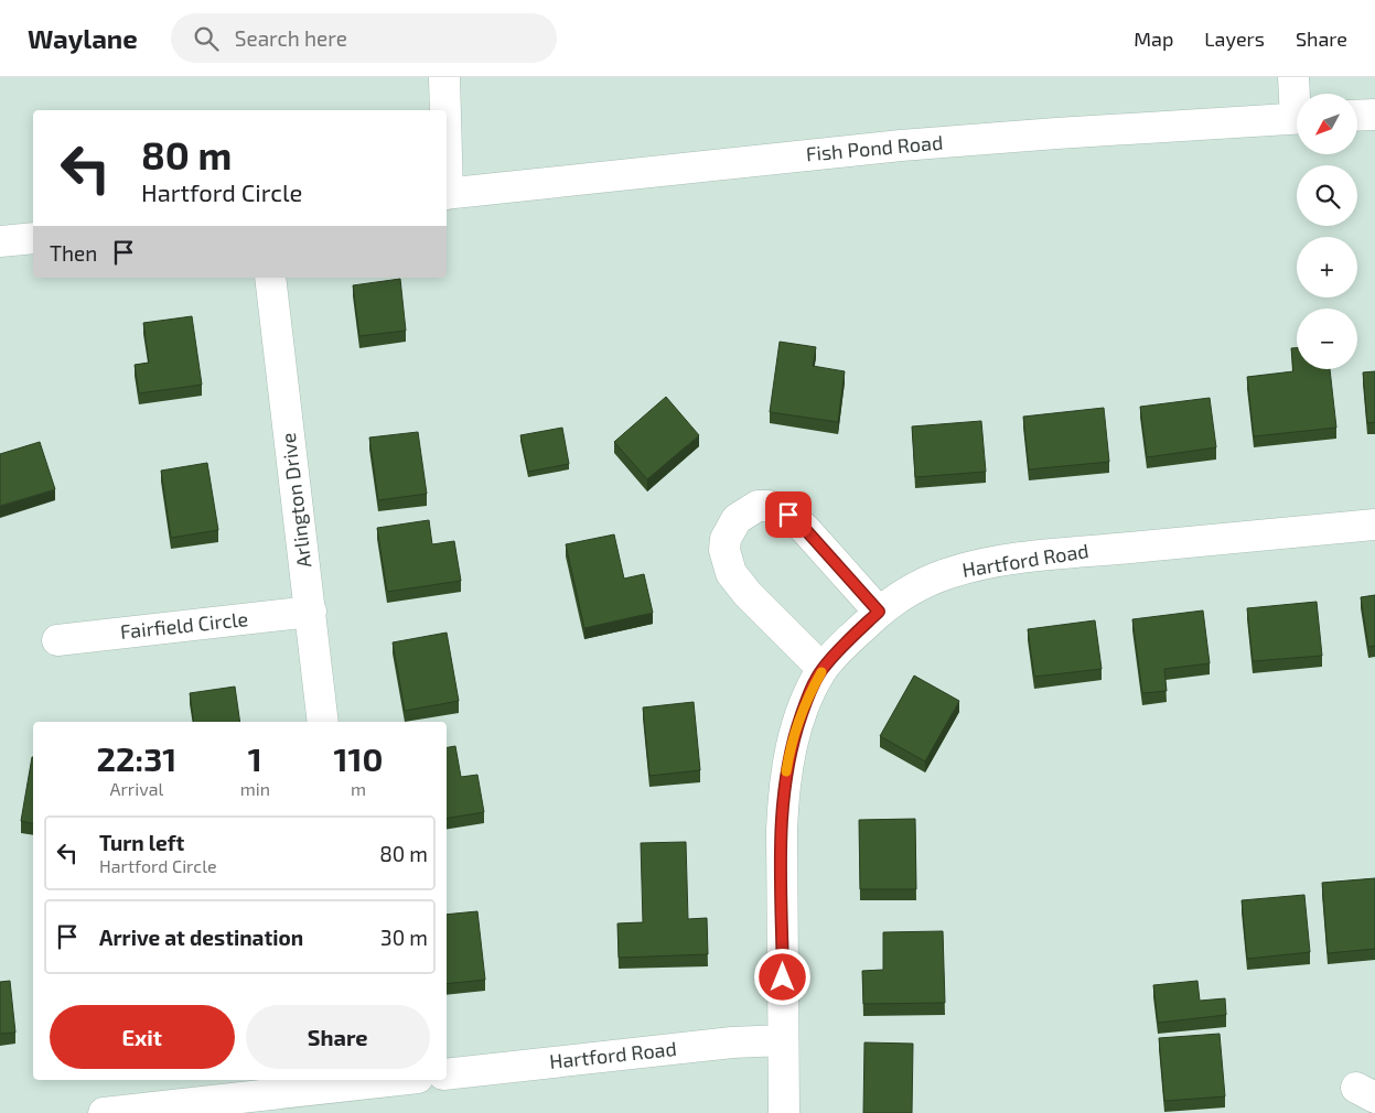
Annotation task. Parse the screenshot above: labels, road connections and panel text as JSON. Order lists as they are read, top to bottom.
{
  "streets": {
    "street": [
      "Fish Pond Road",
      "Arlington Drive",
      "Hartford Road",
      "Fairfield Circle"
    ]
  },
  "crossings": [
    ["Arlington Drive", "Fairfield Circle"]
  ],
  "north": "bottom left",
  "page": {
    "header": "Waylane",
    "search": "Search here",
    "nav": ["Map", "Layers", "Share"],
    "map_buttons": ["+", "−"],
    "turn": ["80 m", "Hartford Circle"],
    "then": "Then",
    "eta": [
      "22:31",
      "Arrival",
      "1",
      "min",
      "110",
      "m"
    ],
    "list": [
      {
        "name": "Turn left",
        "note": "Hartford Circle",
        "value": "80 m"
      },
      {
        "name": "Arrive at destination",
        "value": "30 m"
      }
    ],
    "buttons": ["Exit", "Share"]
  }
}
